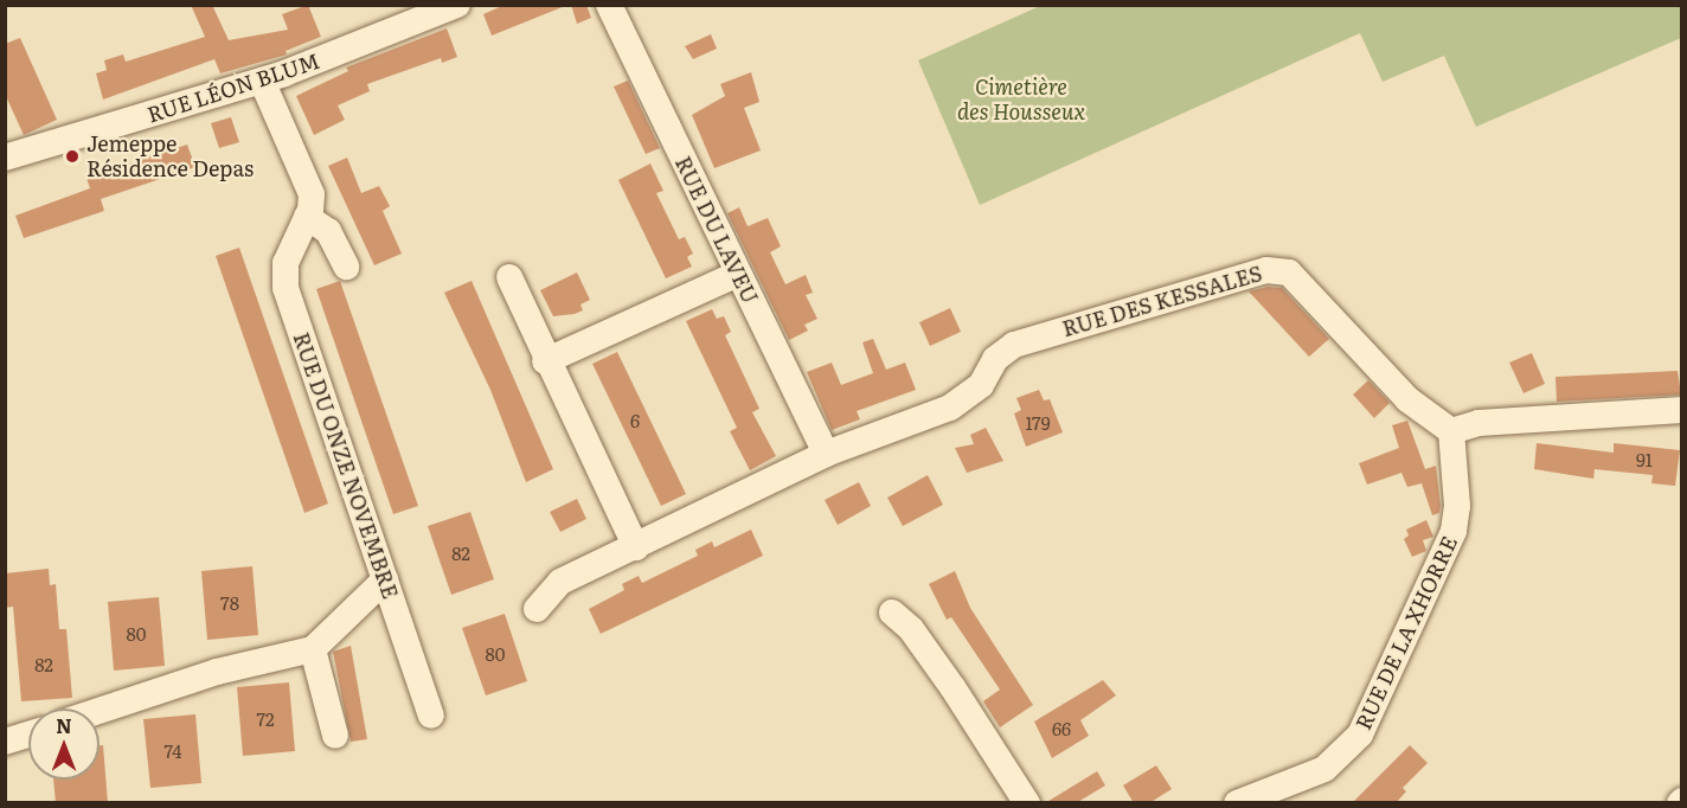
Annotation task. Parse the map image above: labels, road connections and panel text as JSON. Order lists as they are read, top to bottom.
{
  "streets": {
    "street": [
      "RUE LÉON BLUM",
      "RUE DU LAVEU",
      "RUE DES KESSALES",
      "RUE DU ONZE NOVEMBRE",
      "RUE DE LA XHORRE"
    ]
  },
  "crossings": [
    ["RUE LÉON BLUM", "RUE DU ONZE NOVEMBRE"],
    ["RUE DU LAVEU", "RUE DES KESSALES"],
    ["RUE DES KESSALES", "RUE DE LA XHORRE"]
  ],
  "parks": ["Cimetière des Housseux"],
  "places": ["Jemeppe Résidence Depas"],
  "house_numbers": [
    "6",
    "179",
    "91",
    "82",
    "78",
    "80",
    "80",
    "82",
    "72",
    "66",
    "74"
  ],
  "north": "top"
}
